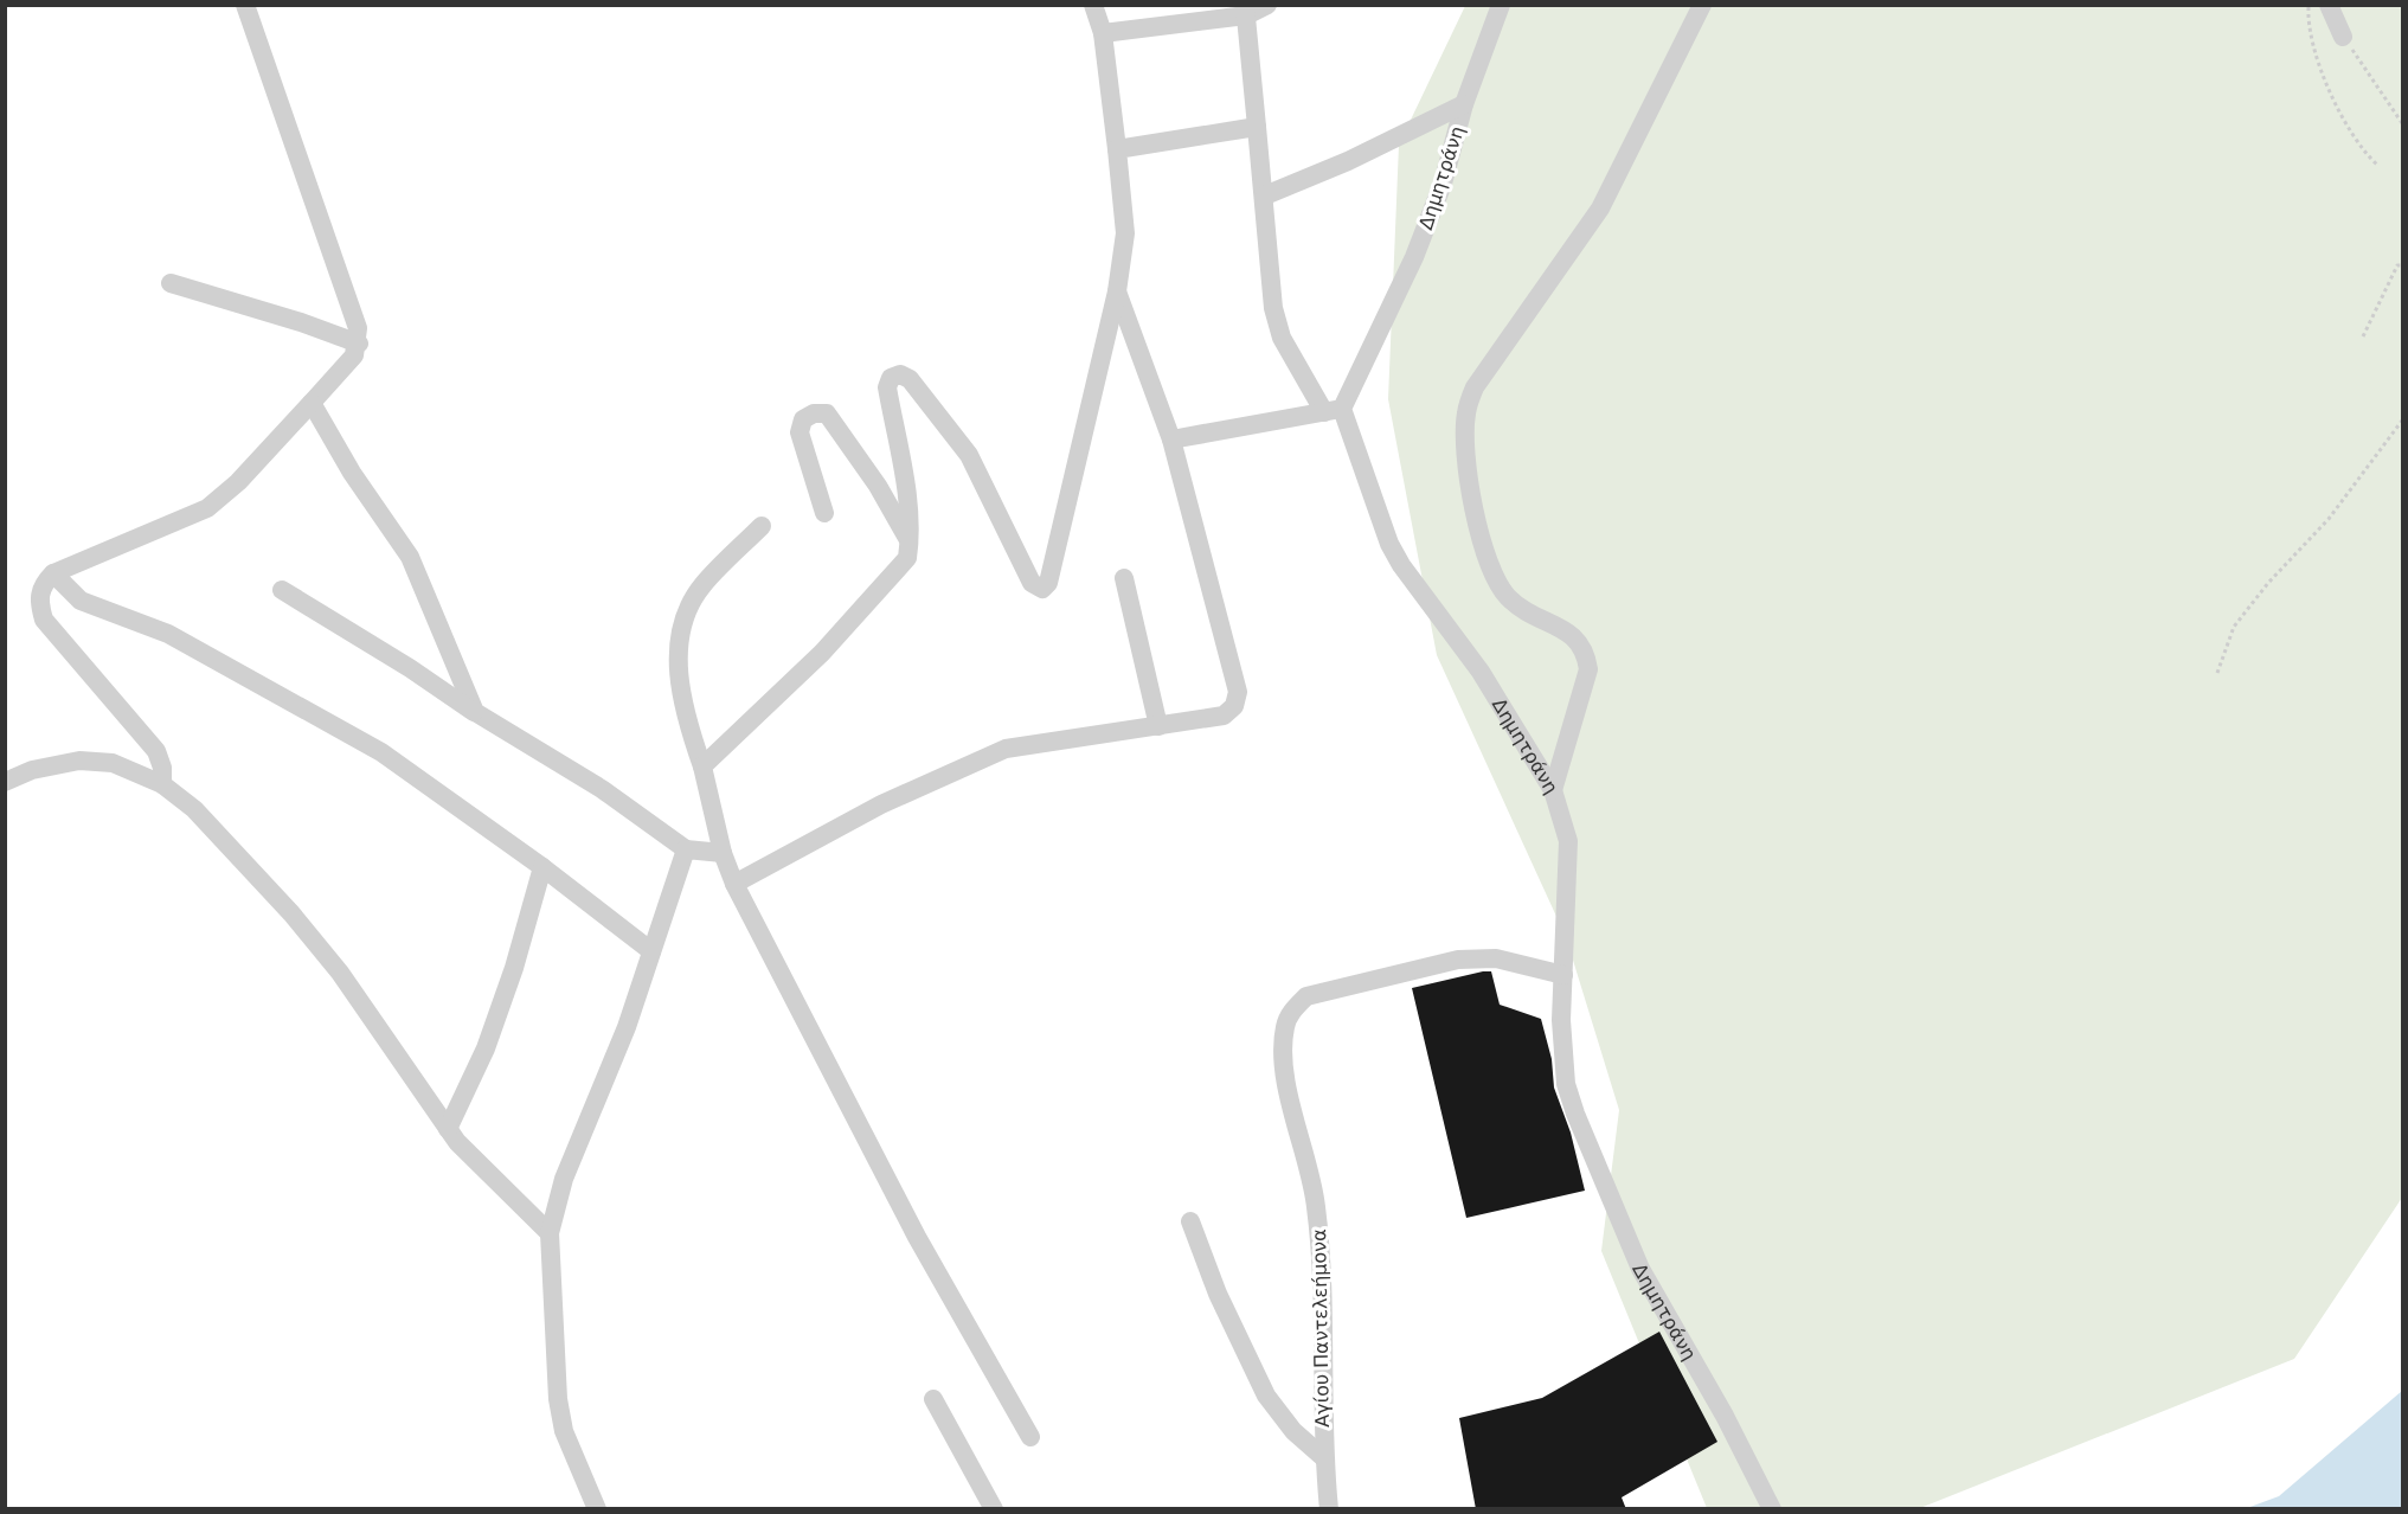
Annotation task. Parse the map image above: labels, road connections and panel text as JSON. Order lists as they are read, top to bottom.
{
  "streets": {
    "street": ["Δημητράνη", "Αγίου Παντελεήμονα"]
  },
  "crossings": [
    ["Δημητράνη", "Αγίου Παντελεήμονα"]
  ]
}
